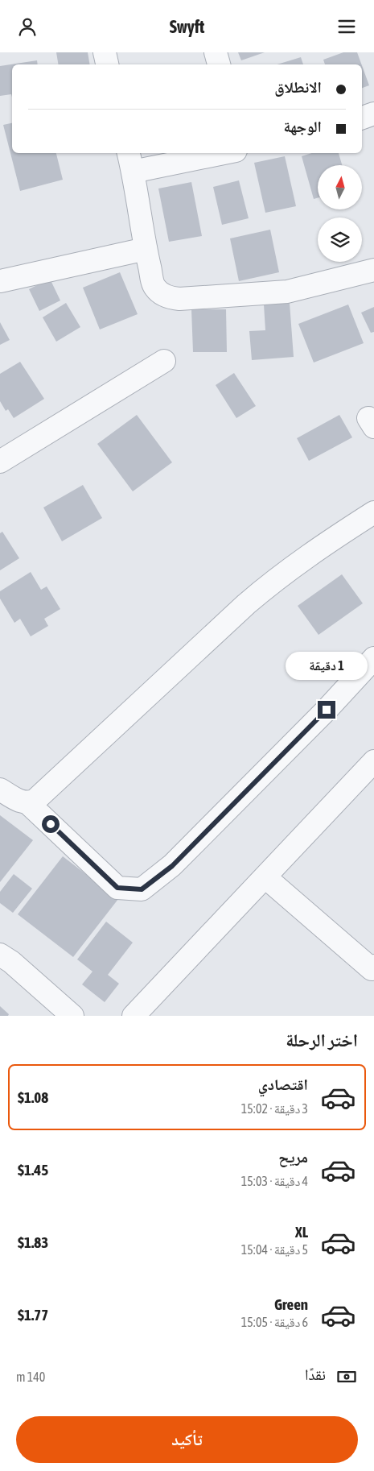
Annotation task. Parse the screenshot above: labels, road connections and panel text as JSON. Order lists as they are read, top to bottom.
{
  "north": "top",
  "page": {
    "header": "Swyft",
    "banner": ["الانطلاق", "الوجهة"],
    "bubble": "1 دقيقة",
    "heading": "اختر الرحلة",
    "list": [
      {
        "name": "اقتصادي",
        "note": "3 دقيقة · 15:02",
        "value": "$1.08"
      },
      {
        "name": "مريح",
        "note": "4 دقيقة · 15:03",
        "value": "$1.45"
      },
      {
        "name": "XL",
        "note": "5 دقيقة · 15:04",
        "value": "$1.83"
      },
      {
        "name": "Green",
        "note": "6 دقيقة · 15:05",
        "value": "$1.77"
      }
    ],
    "pay": ["نقدًا", "140 m"],
    "buttons": "تأكيد"
  }
}
